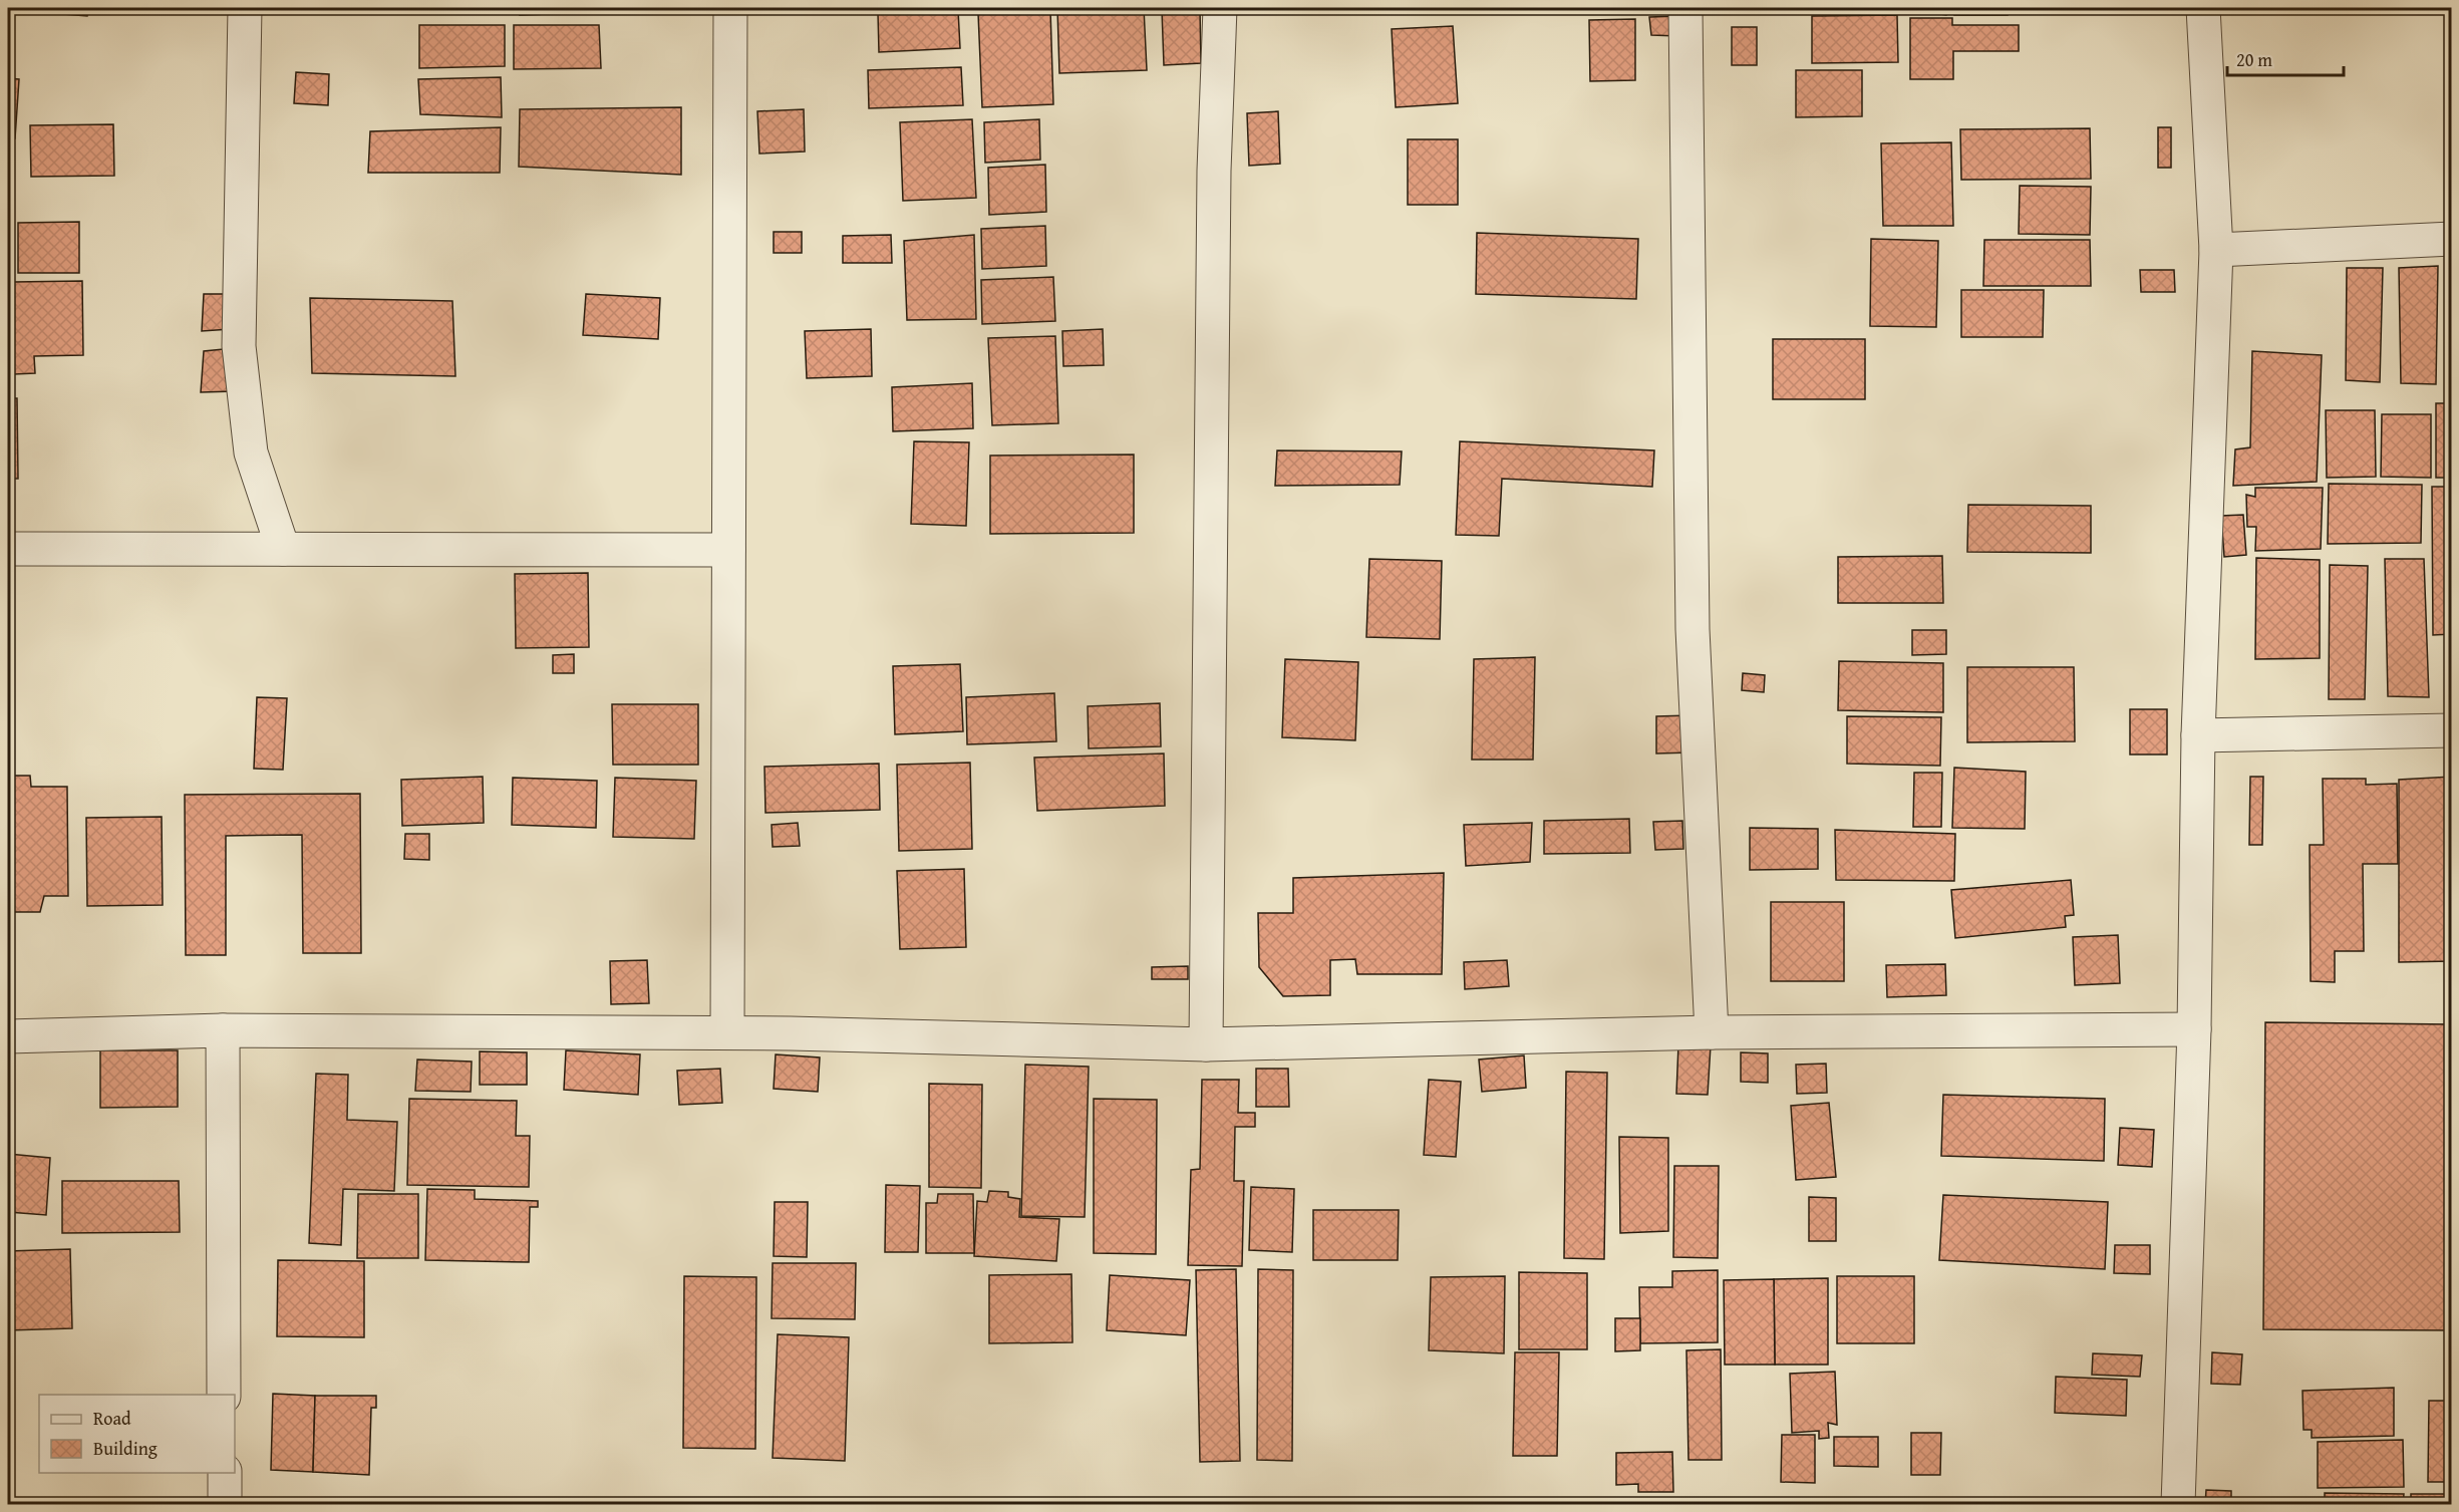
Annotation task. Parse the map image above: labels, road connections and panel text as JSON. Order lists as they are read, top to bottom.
{
  "legend": ["Road", "Building"],
  "scale_bar": "20 m"
}
